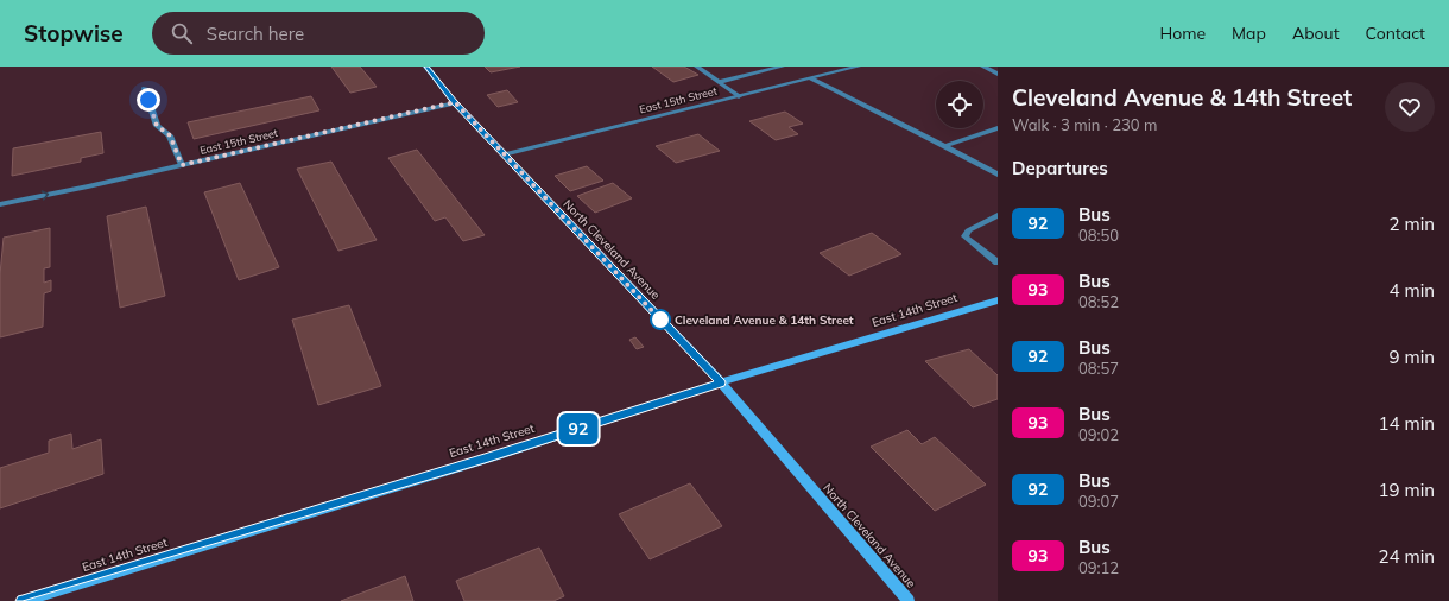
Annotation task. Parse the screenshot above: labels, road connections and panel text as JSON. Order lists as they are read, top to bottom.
{
  "streets": {
    "street": ["East 15th Street", "North Cleveland Avenue", "East 14th Street"]
  },
  "crossings": [
    ["East 15th Street", "North Cleveland Avenue"],
    ["North Cleveland Avenue", "East 14th Street"]
  ],
  "places": ["Cleveland Avenue & 14th Street"],
  "lines": ["bus line 92"],
  "page": {
    "header": "Stopwise",
    "search": "Search here",
    "nav": [
      "Home",
      "Map",
      "About",
      "Contact"
    ],
    "on_map": "92",
    "heading": [
      ["Cleveland Avenue & 14th Street", "Walk · 3 min · 230 m"],
      "Departures"
    ],
    "list": [
      {
        "mark": "92",
        "name": "Bus",
        "note": "08:50",
        "value": "2 min"
      },
      {
        "mark": "93",
        "name": "Bus",
        "note": "08:52",
        "value": "4 min"
      },
      {
        "mark": "92",
        "name": "Bus",
        "note": "08:57",
        "value": "9 min"
      },
      {
        "mark": "93",
        "name": "Bus",
        "note": "09:02",
        "value": "14 min"
      },
      {
        "mark": "92",
        "name": "Bus",
        "note": "09:07",
        "value": "19 min"
      },
      {
        "mark": "93",
        "name": "Bus",
        "note": "09:12",
        "value": "24 min"
      }
    ]
  }
}
